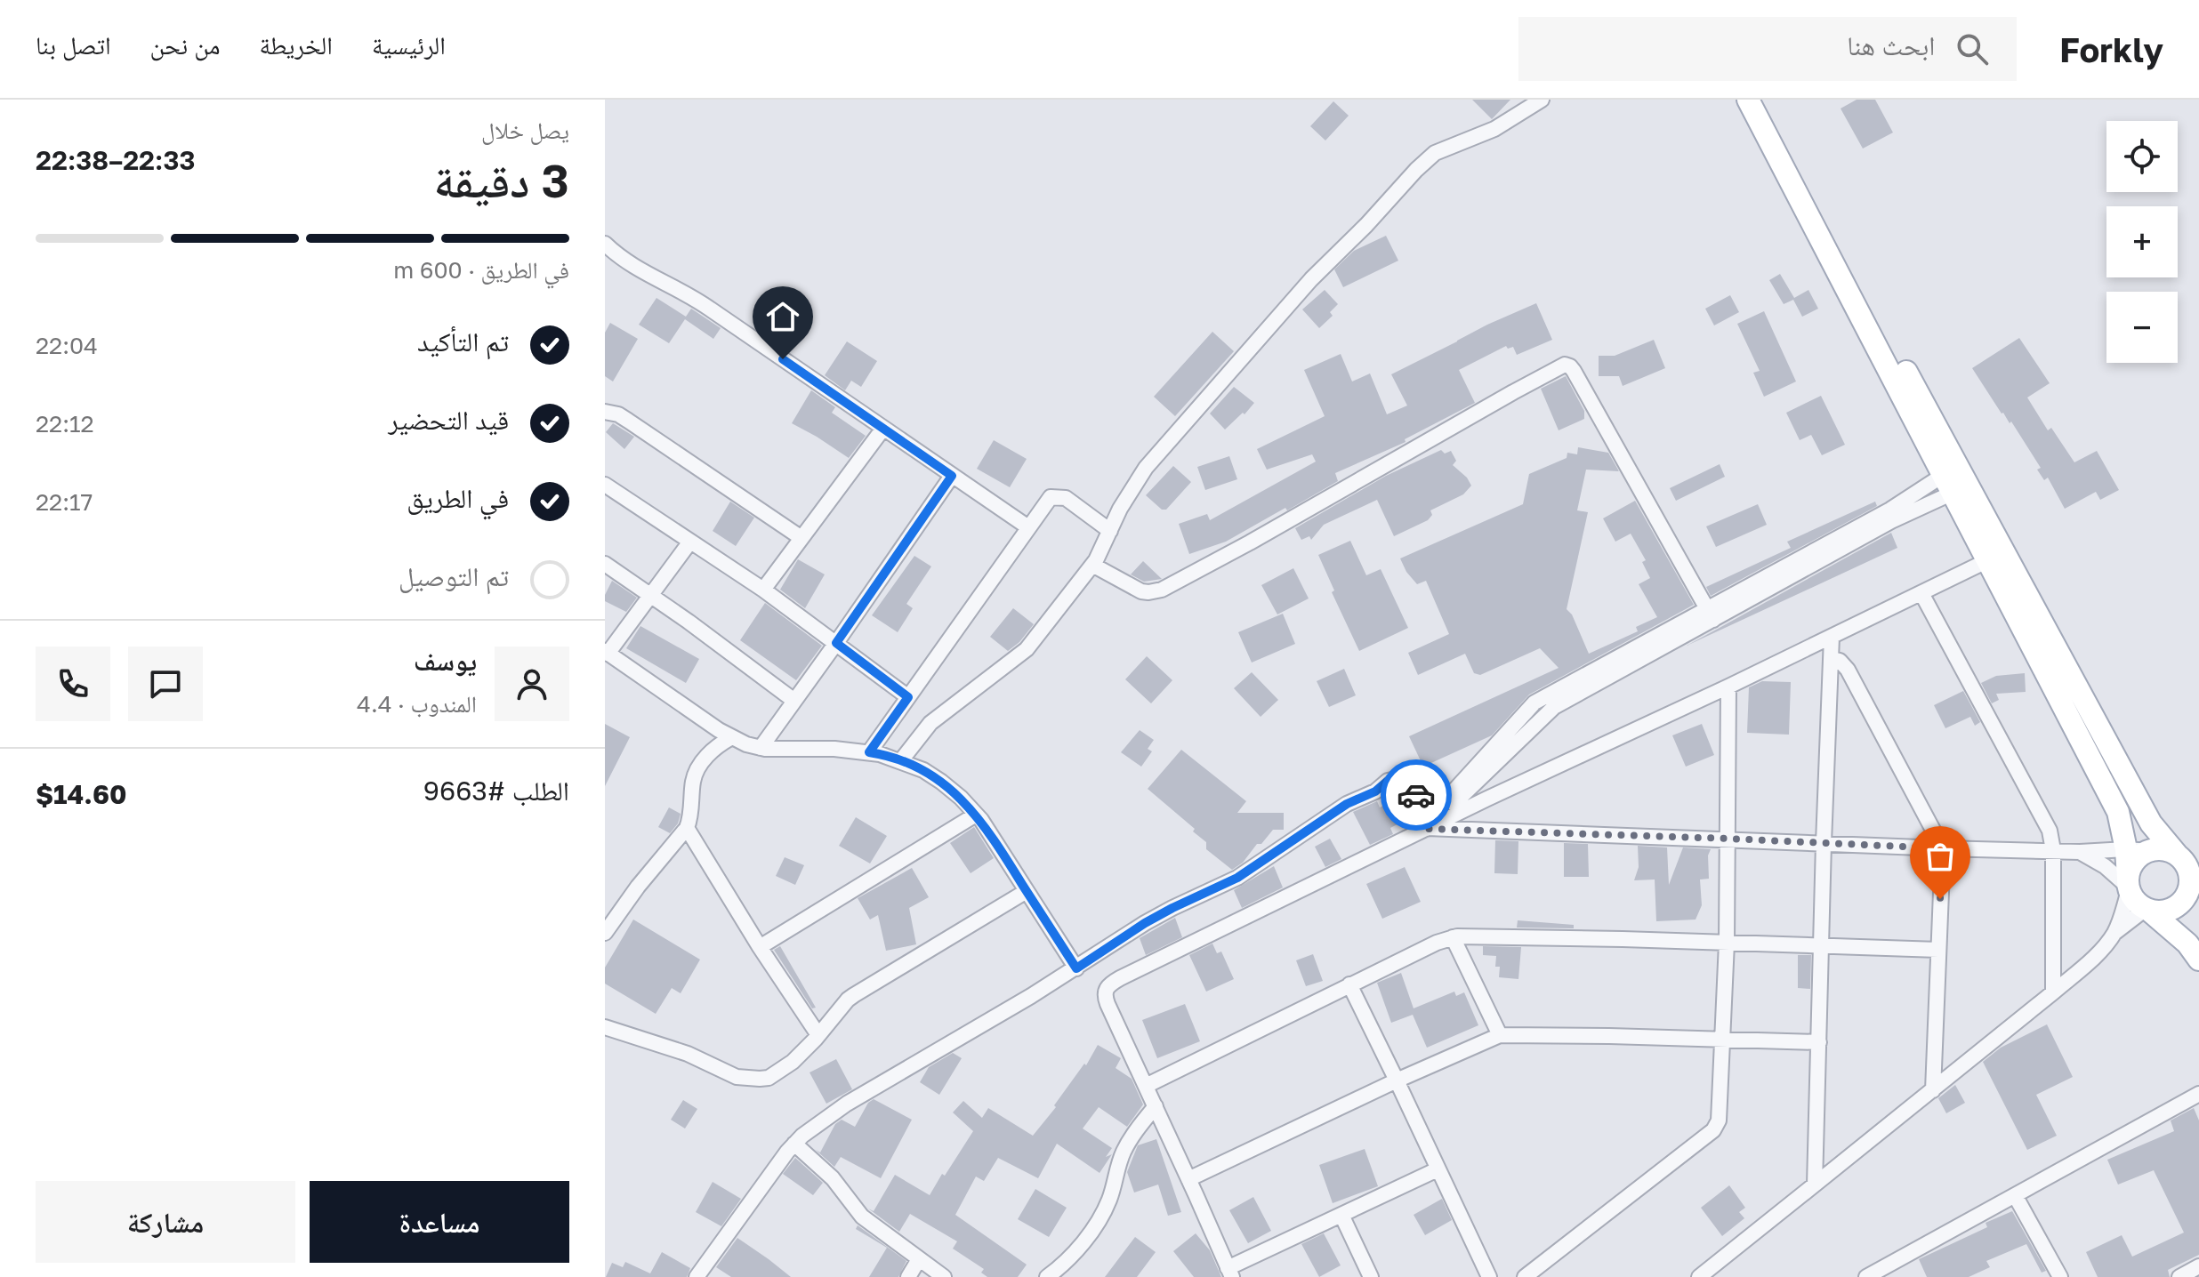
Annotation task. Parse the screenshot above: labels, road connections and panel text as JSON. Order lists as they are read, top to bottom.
{
  "page": {
    "header": "Forkly",
    "search": "ابحث هنا",
    "nav": [
      "الرئيسية",
      "الخريطة",
      "من نحن",
      "اتصل بنا"
    ],
    "heading": ["3 دقيقة", "يصل خلال", "22:33–22:38"],
    "panel": [
      "يوسف",
      "المندوب · 4.4",
      "الطلب #9663",
      "$14.60"
    ],
    "map_buttons": ["+", "−"],
    "bar": "في الطريق · 600 m",
    "list": [
      ["تم التأكيد", "22:04"],
      ["قيد التحضير", "22:12"],
      ["في الطريق", "22:17"],
      "تم التوصيل"
    ],
    "buttons": ["مساعدة", "مشاركة"]
  }
}
